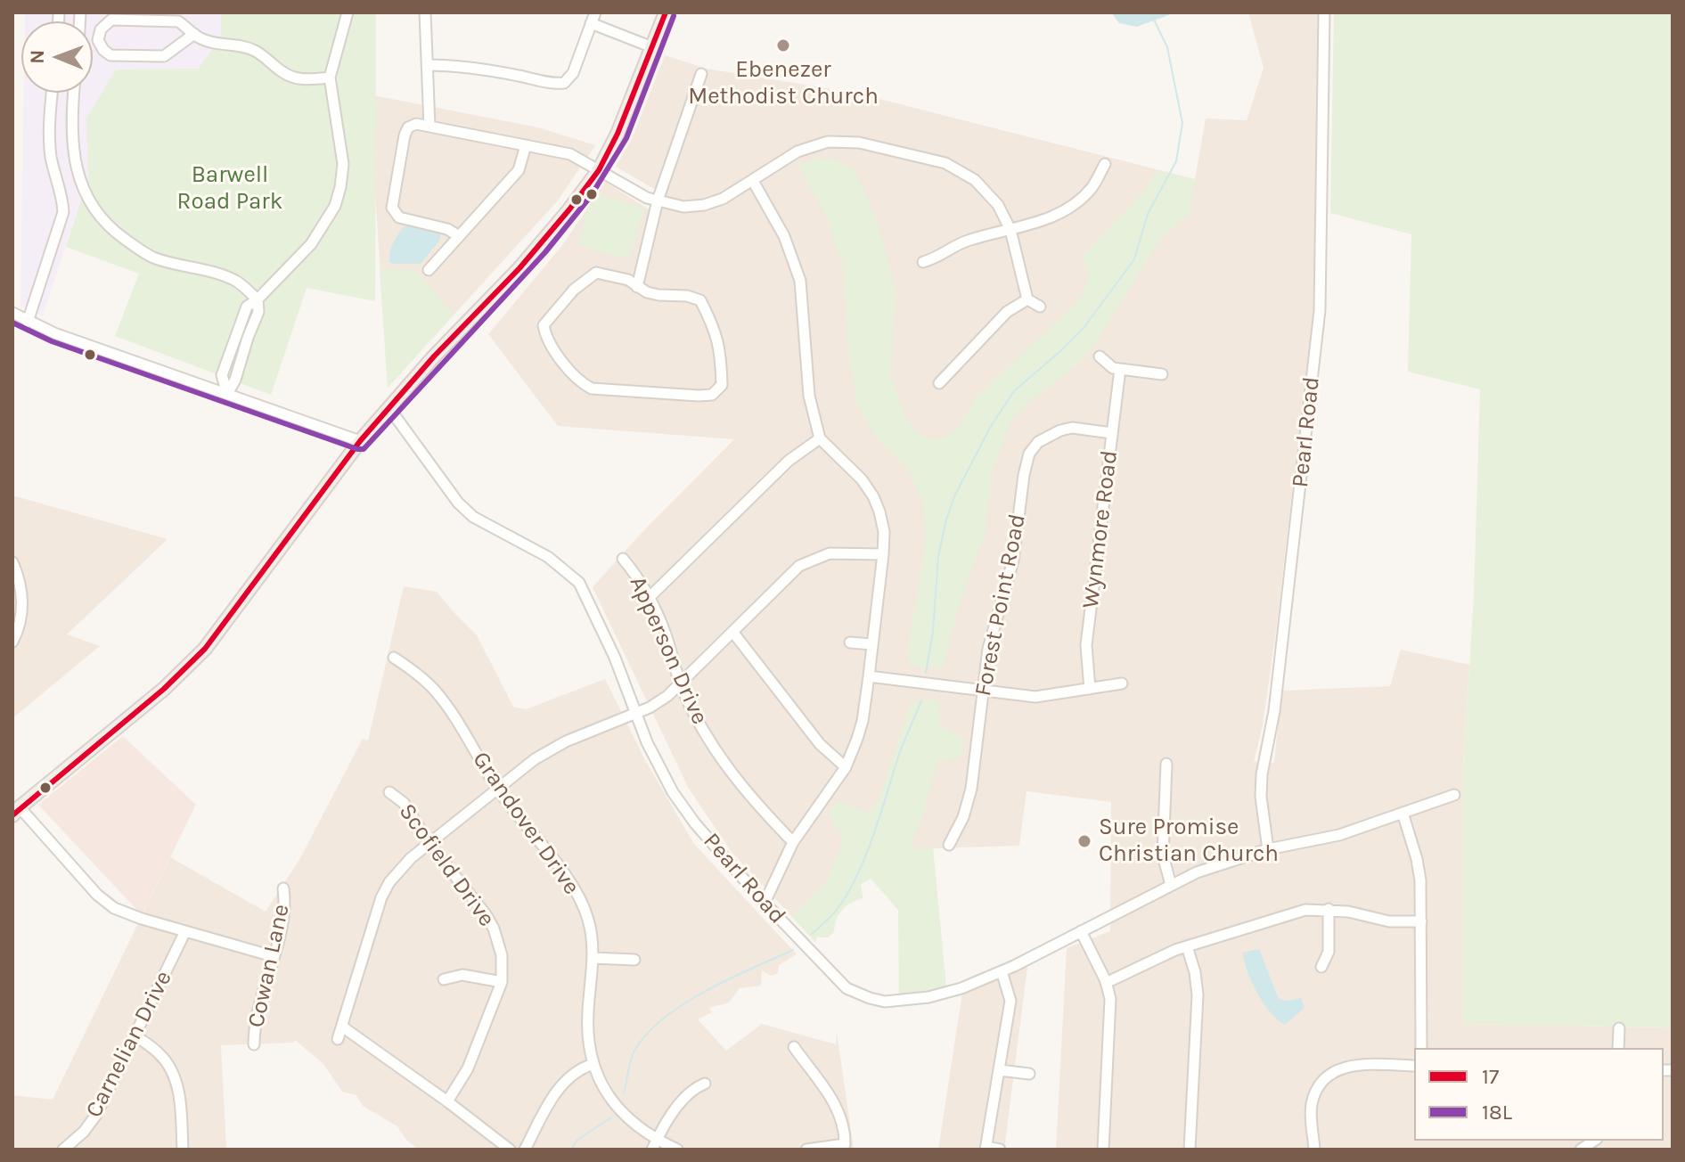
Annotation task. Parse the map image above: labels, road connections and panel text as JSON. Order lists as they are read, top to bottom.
{
  "streets": {
    "street": [
      "Pearl Road",
      "Wynmore Road",
      "Forest Point Road",
      "Apperson Drive",
      "Grandover Drive",
      "Scofield Drive",
      "Cowan Lane",
      "Carnelian Drive"
    ]
  },
  "crossings": [
    ["Wynmore Road", "Forest Point Road"]
  ],
  "parks": ["Barwell Road Park"],
  "places": ["Ebenezer Methodist Church", "Sure Promise Christian Church"],
  "lines": ["transit line 17", "transit line 18L"],
  "legend": ["17", "18L"],
  "north": "left"
}
